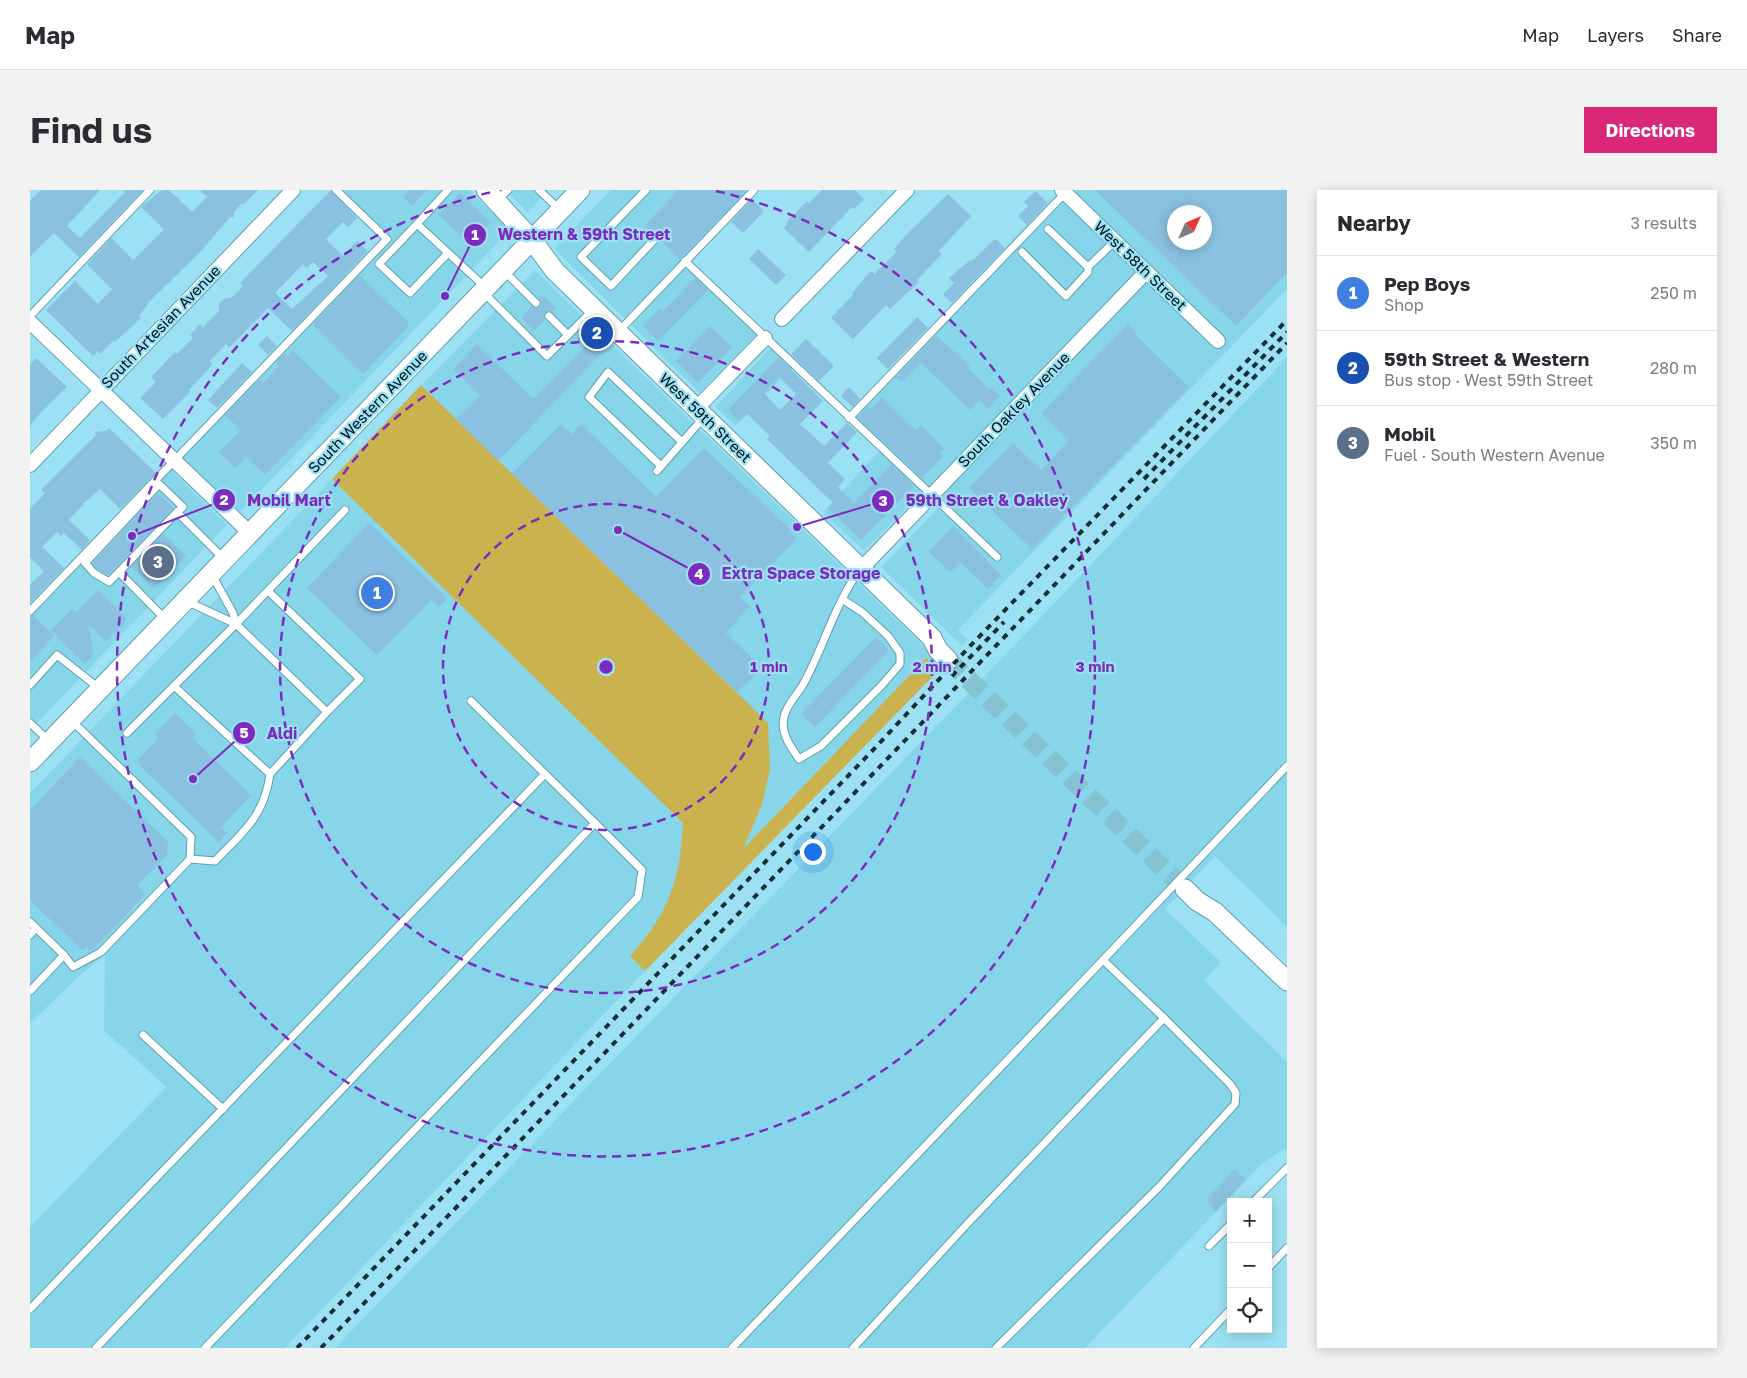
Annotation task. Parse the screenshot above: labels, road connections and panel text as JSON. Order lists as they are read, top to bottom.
{
  "streets": {
    "main road": ["South Western Avenue", "West 59th Street"],
    "street": ["West 58th Street", "South Artesian Avenue", "South Oakley Avenue"]
  },
  "crossings": [
    ["West 58th Street", "South Oakley Avenue"],
    ["South Oakley Avenue", "West 59th Street"],
    ["South Western Avenue", "West 59th Street"]
  ],
  "places": [
    "Western & 59th Street",
    "59th Street & Oakley",
    "Extra Space Storage",
    "Mobil Mart",
    "Aldi"
  ],
  "north": "top right",
  "page": {
    "header": "Map",
    "nav": ["Map", "Layers", "Share"],
    "buttons": "Directions",
    "title": "Find us",
    "heading": ["Nearby", "3 results"],
    "list": [
      {
        "mark": "1",
        "name": "Pep Boys",
        "note": "Shop",
        "value": "250 m"
      },
      {
        "mark": "2",
        "name": "59th Street & Western",
        "note": "Bus stop · West 59th Street",
        "value": "280 m"
      },
      {
        "mark": "3",
        "name": "Mobil",
        "note": "Fuel · South Western Avenue",
        "value": "350 m"
      }
    ],
    "pins": ["2", "3", "1"],
    "map_buttons": ["+", "−"]
  },
  "rings": ["1 min", "2 min", "3 min"]
}
